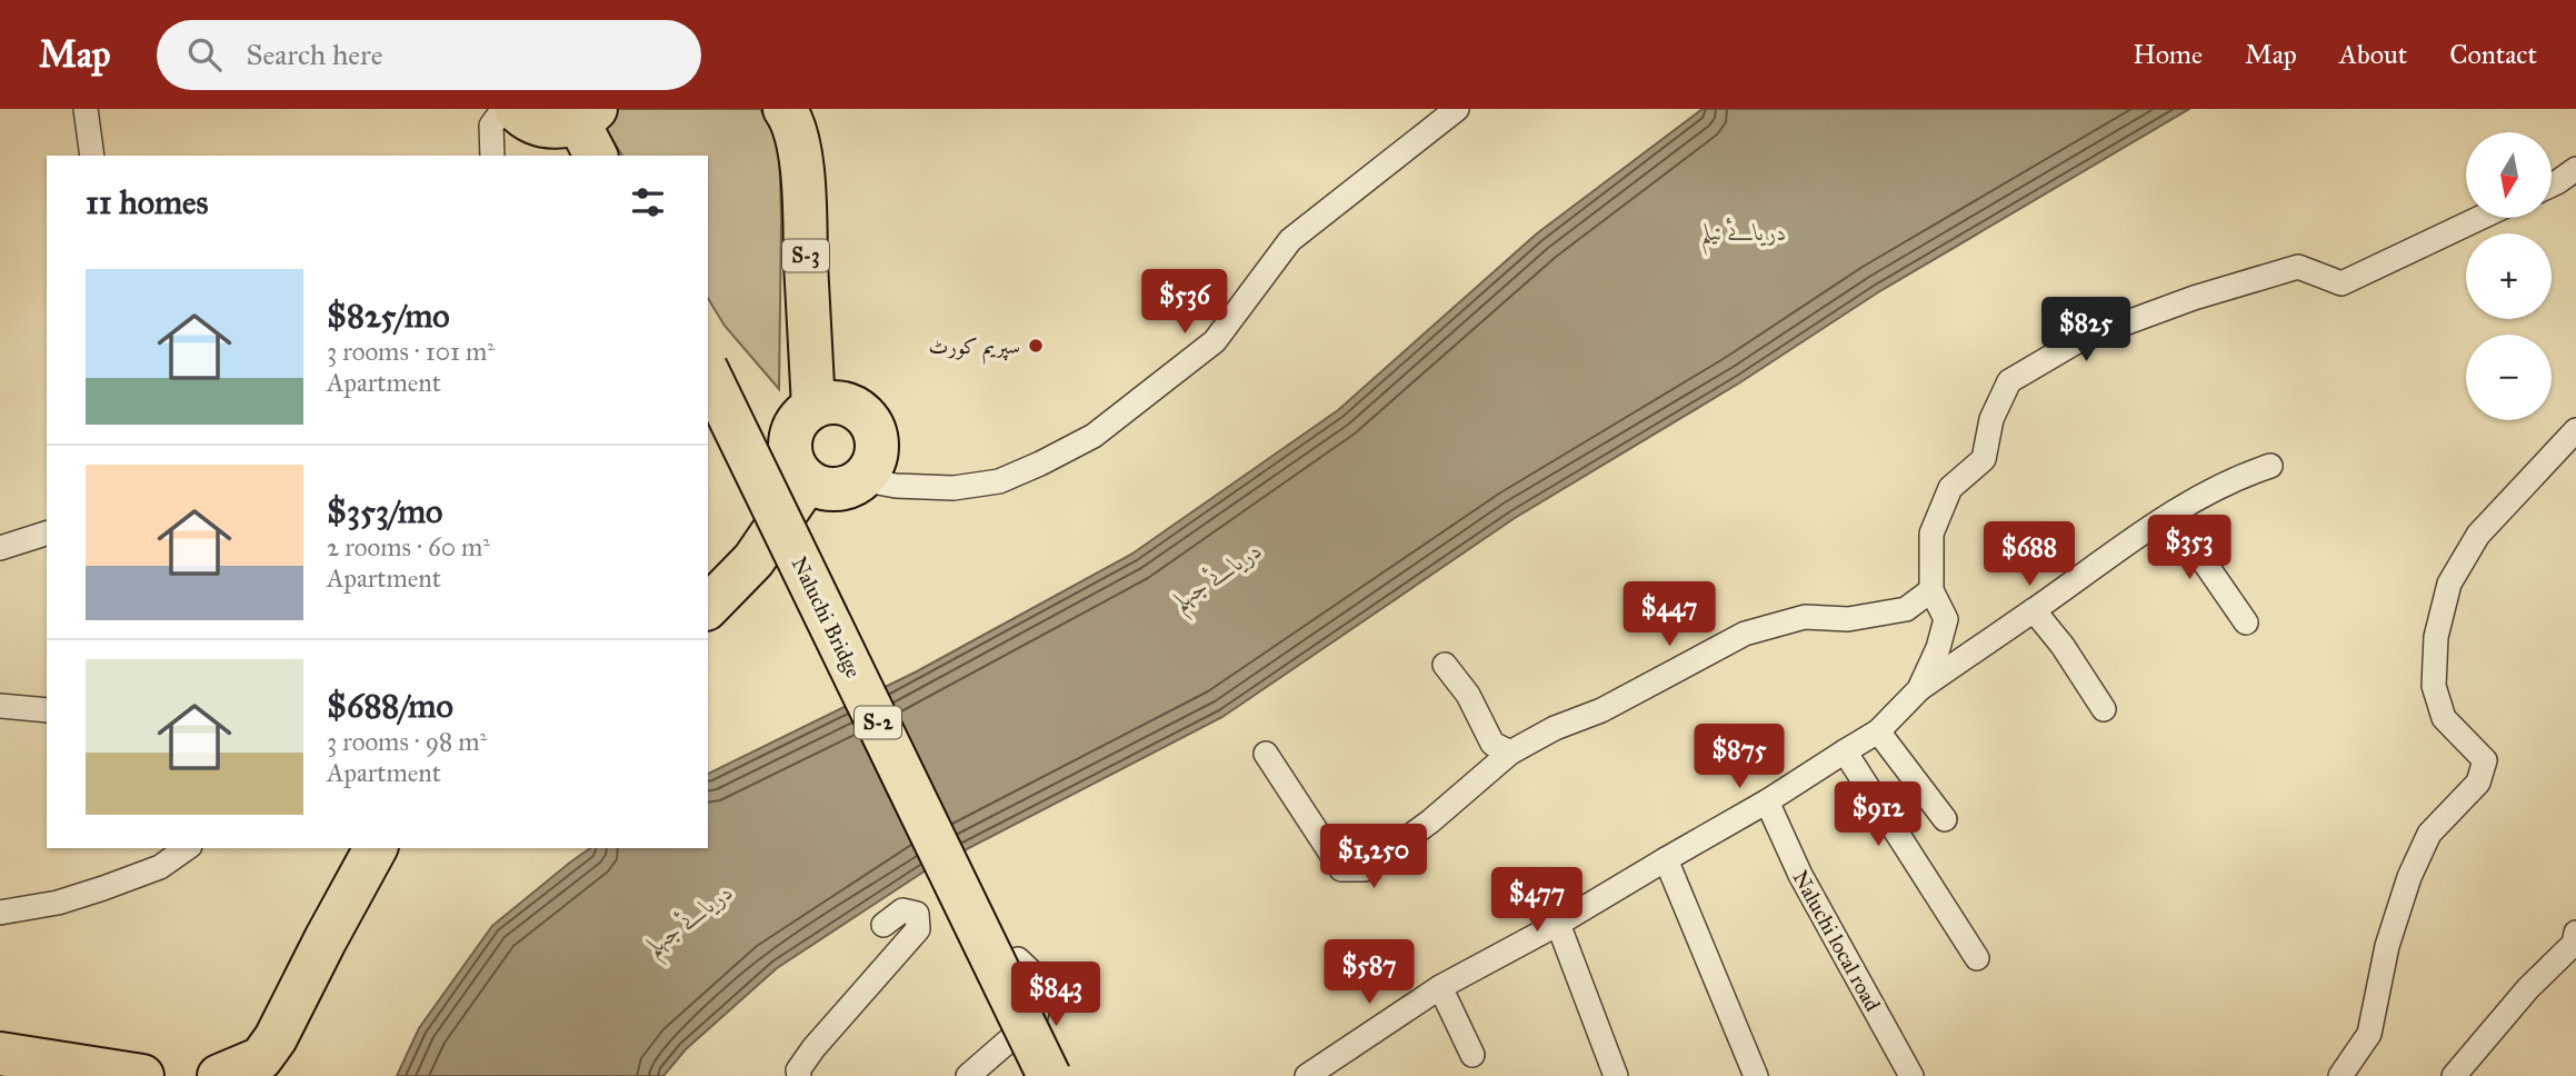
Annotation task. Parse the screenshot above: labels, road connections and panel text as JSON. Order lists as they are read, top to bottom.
{
  "streets": {
    "highway": ["S-3", "Naluchi Bridge", "S-2"],
    "street": ["Naluchi local road"]
  },
  "water": ["دریائے نیلم", "دریائے جہلم"],
  "places": ["سپریم کورٹ"],
  "north": "bottom",
  "page": {
    "header": "Map",
    "search": "Search here",
    "nav": [
      "Home",
      "Map",
      "About",
      "Contact"
    ],
    "map_buttons": ["+", "−"],
    "heading": "11 homes",
    "list": [
      {
        "name": "$825/mo",
        "note": "3 rooms · 101 m² · Apartment"
      },
      {
        "name": "$353/mo",
        "note": "2 rooms · 60 m² · Apartment"
      },
      {
        "name": "$688/mo",
        "note": "3 rooms · 98 m² · Apartment"
      }
    ],
    "price": [
      "$536",
      "$825",
      "$353",
      "$688",
      "$447",
      "$875",
      "$912",
      "$1,250",
      "$477",
      "$587",
      "$843"
    ]
  }
}
